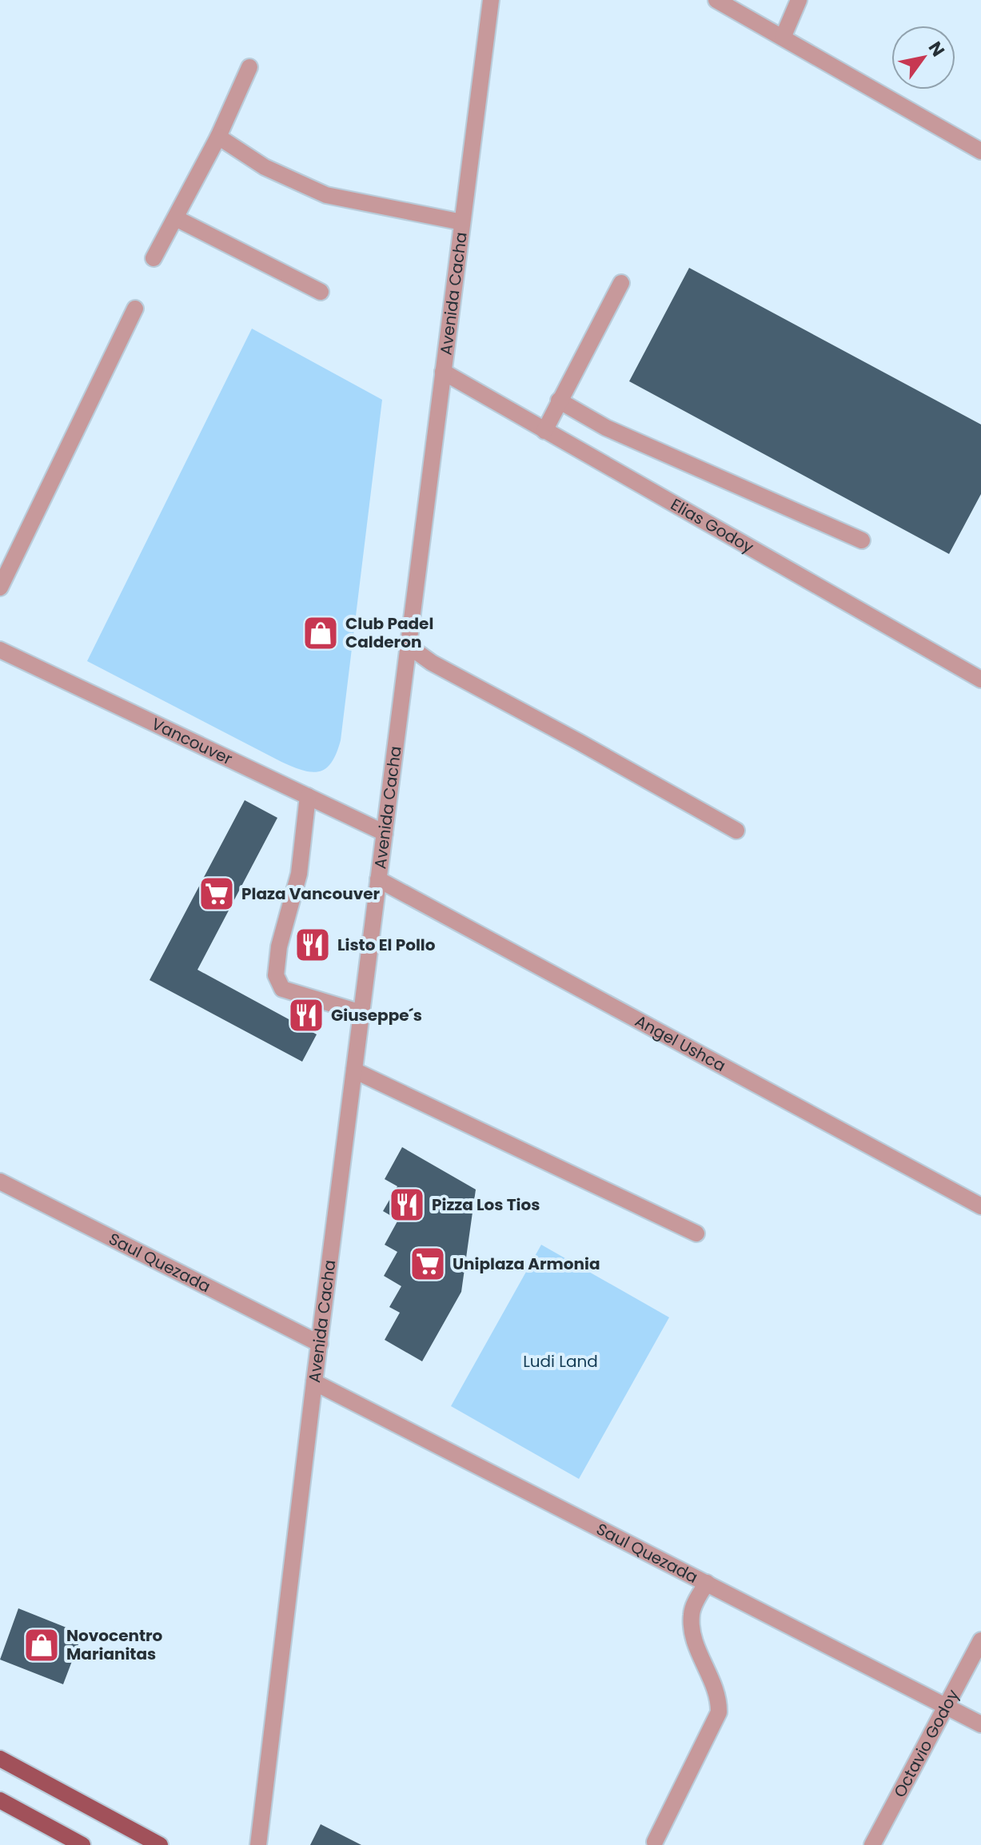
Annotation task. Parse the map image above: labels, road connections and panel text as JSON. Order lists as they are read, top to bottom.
{
  "streets": {
    "street": [
      "Avenida Cacha",
      "Elias Godoy",
      "Vancouver",
      "Angel Ushca",
      "Saul Quezada",
      "Octavio Godoy"
    ]
  },
  "crossings": [
    ["Avenida Cacha", "Elias Godoy"],
    ["Avenida Cacha", "Vancouver"],
    ["Avenida Cacha", "Angel Ushca"],
    ["Avenida Cacha", "Saul Quezada"],
    ["Saul Quezada", "Octavio Godoy"]
  ],
  "parks": ["Ludi Land"],
  "places": {
    "shop": ["Club Padel Calderon", "Novocentro Marianitas"],
    "supermarket": ["Plaza Vancouver", "Uniplaza Armonia"],
    "restaurant": ["Listo El Pollo", "Giuseppe´s", "Pizza Los Tios"]
  },
  "north": "top right"
}
